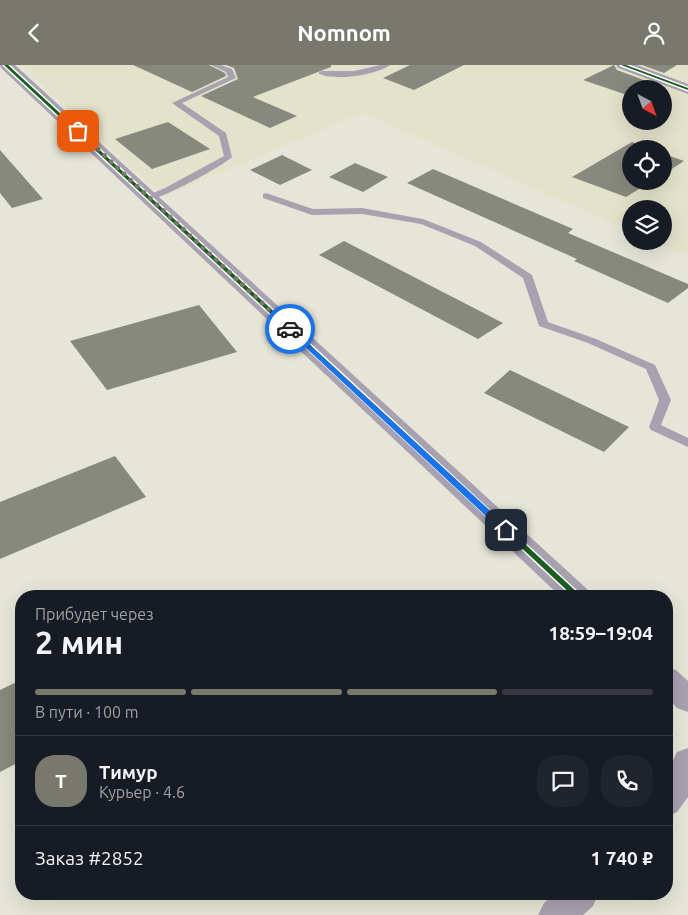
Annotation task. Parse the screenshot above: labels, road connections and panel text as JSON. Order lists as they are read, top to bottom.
{
  "north": "bottom right",
  "page": {
    "header": "Nomnom",
    "heading": ["2 мин", "Прибудет через", "18:59–19:04"],
    "panel": [
      "Тимур",
      "Курьер · 4.6",
      "Заказ #2852",
      "1 740 ₽"
    ],
    "bar": "В пути · 100 m",
    "round": "Т"
  }
}
